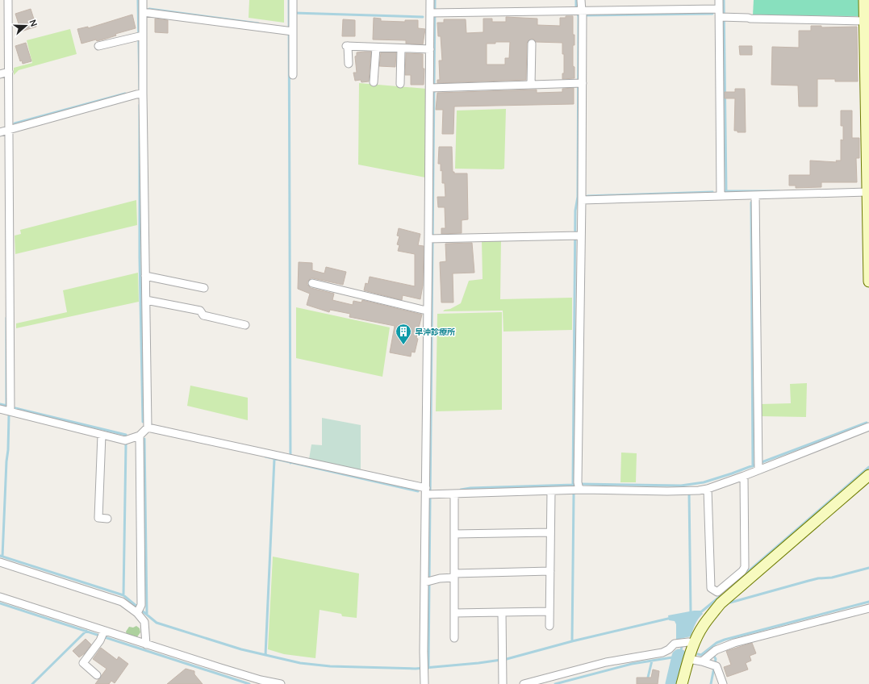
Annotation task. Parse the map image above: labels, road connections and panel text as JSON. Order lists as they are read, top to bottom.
{
  "places": {
    "building": ["早沖診療所"]
  },
  "north": "right"
}
